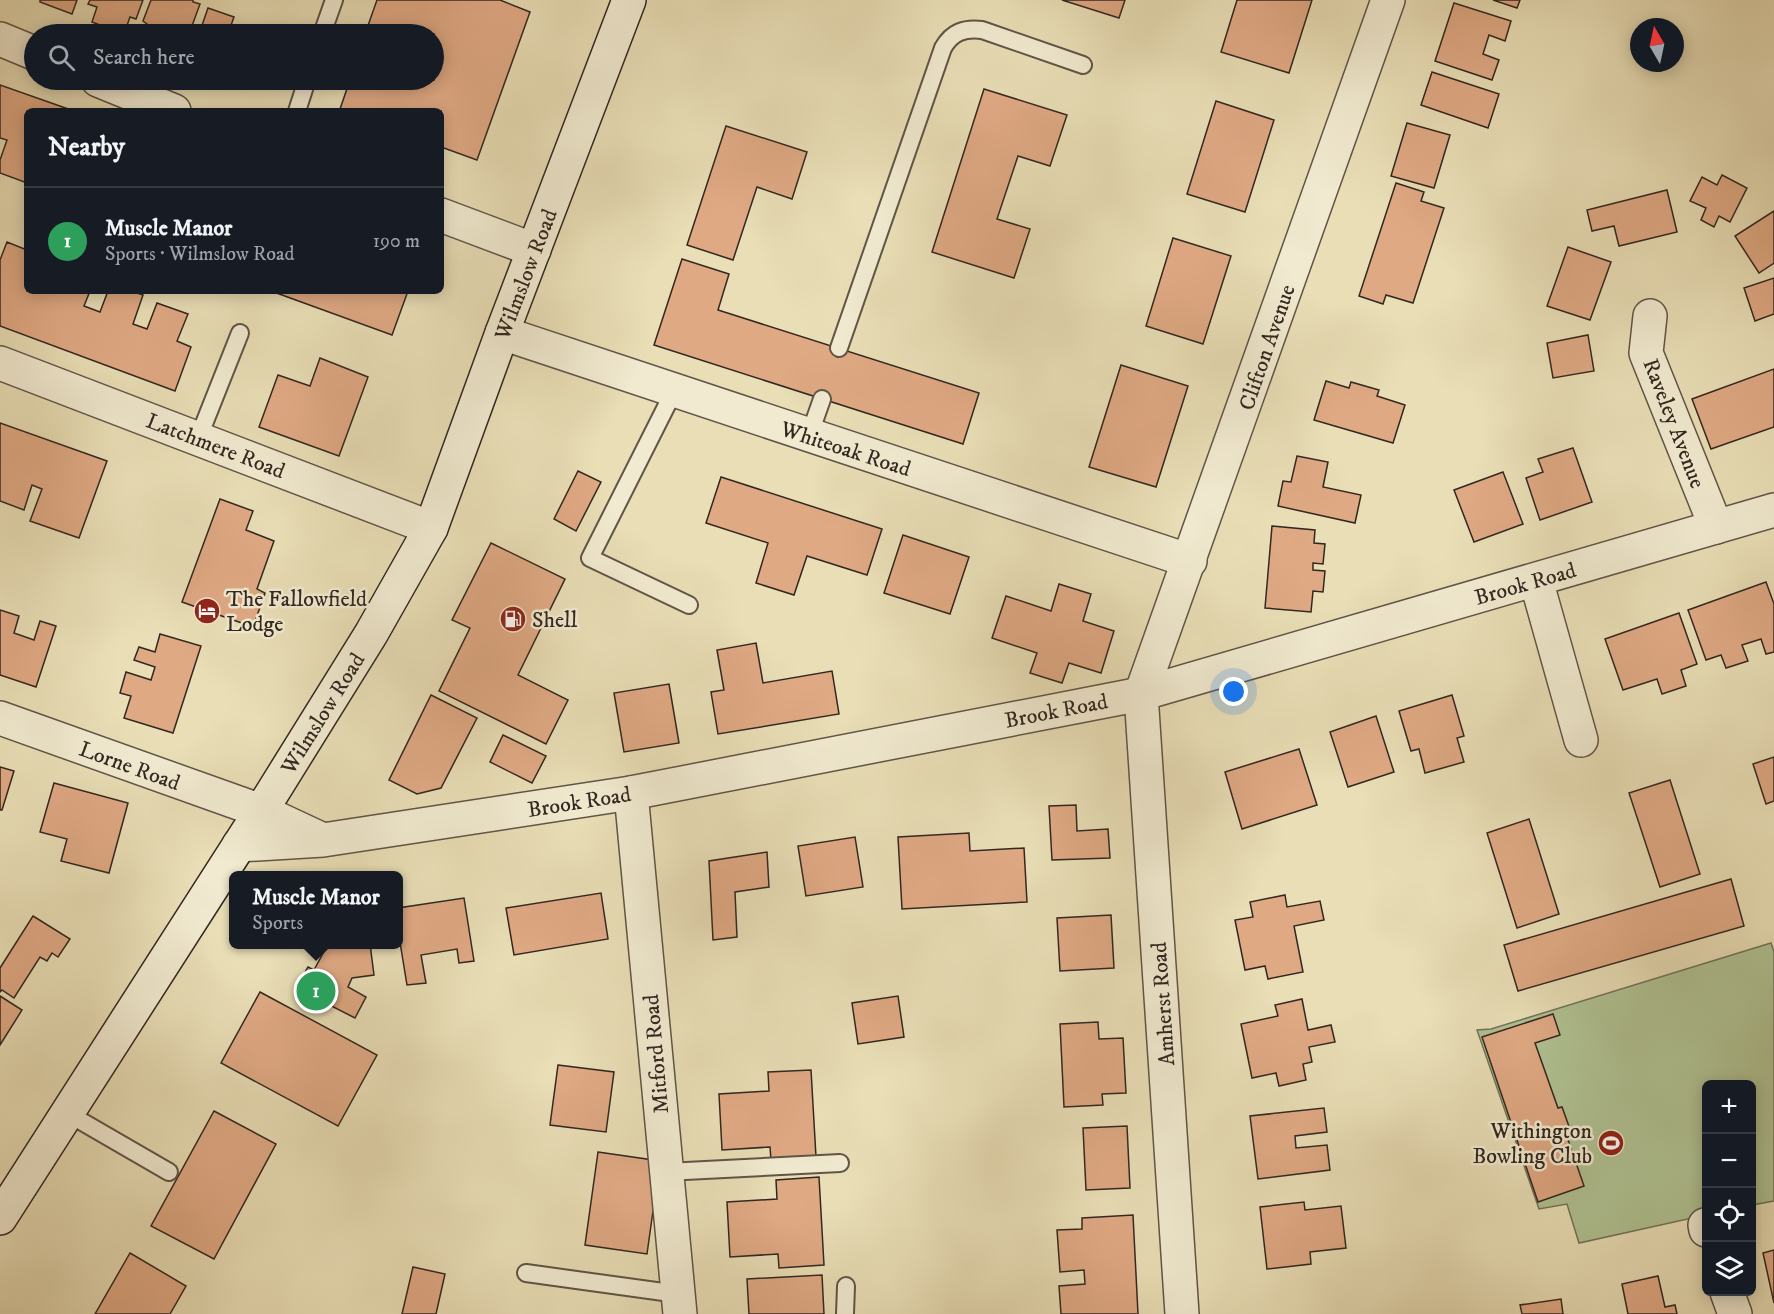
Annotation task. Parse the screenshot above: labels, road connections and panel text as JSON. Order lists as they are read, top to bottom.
{
  "streets": {
    "street": [
      "Wilmslow Road",
      "Clifton Avenue",
      "Raveley Avenue",
      "Latchmere Road",
      "Whiteoak Road",
      "Brook Road",
      "Lorne Road",
      "Amherst Road",
      "Mitford Road"
    ]
  },
  "crossings": [
    ["Wilmslow Road", "Latchmere Road"],
    ["Wilmslow Road", "Whiteoak Road"],
    ["Wilmslow Road", "Brook Road"],
    ["Wilmslow Road", "Lorne Road"],
    ["Clifton Avenue", "Whiteoak Road"],
    ["Clifton Avenue", "Brook Road"],
    ["Clifton Avenue", "Amherst Road"],
    ["Raveley Avenue", "Brook Road"],
    ["Brook Road", "Amherst Road"],
    ["Brook Road", "Mitford Road"]
  ],
  "places": {
    "hotel": ["The Fallowfield Lodge"],
    "fuel station": ["Shell"],
    "sports": ["Withington Bowling Club"]
  },
  "north": "top",
  "page": {
    "search": "Search here",
    "heading": "Nearby",
    "list": [
      {
        "mark": "1",
        "name": "Muscle Manor",
        "note": "Sports · Wilmslow Road",
        "value": "190 m"
      }
    ],
    "popup": ["Muscle Manor", "Sports"],
    "pins": "1",
    "map_buttons": ["+", "−"]
  }
}
